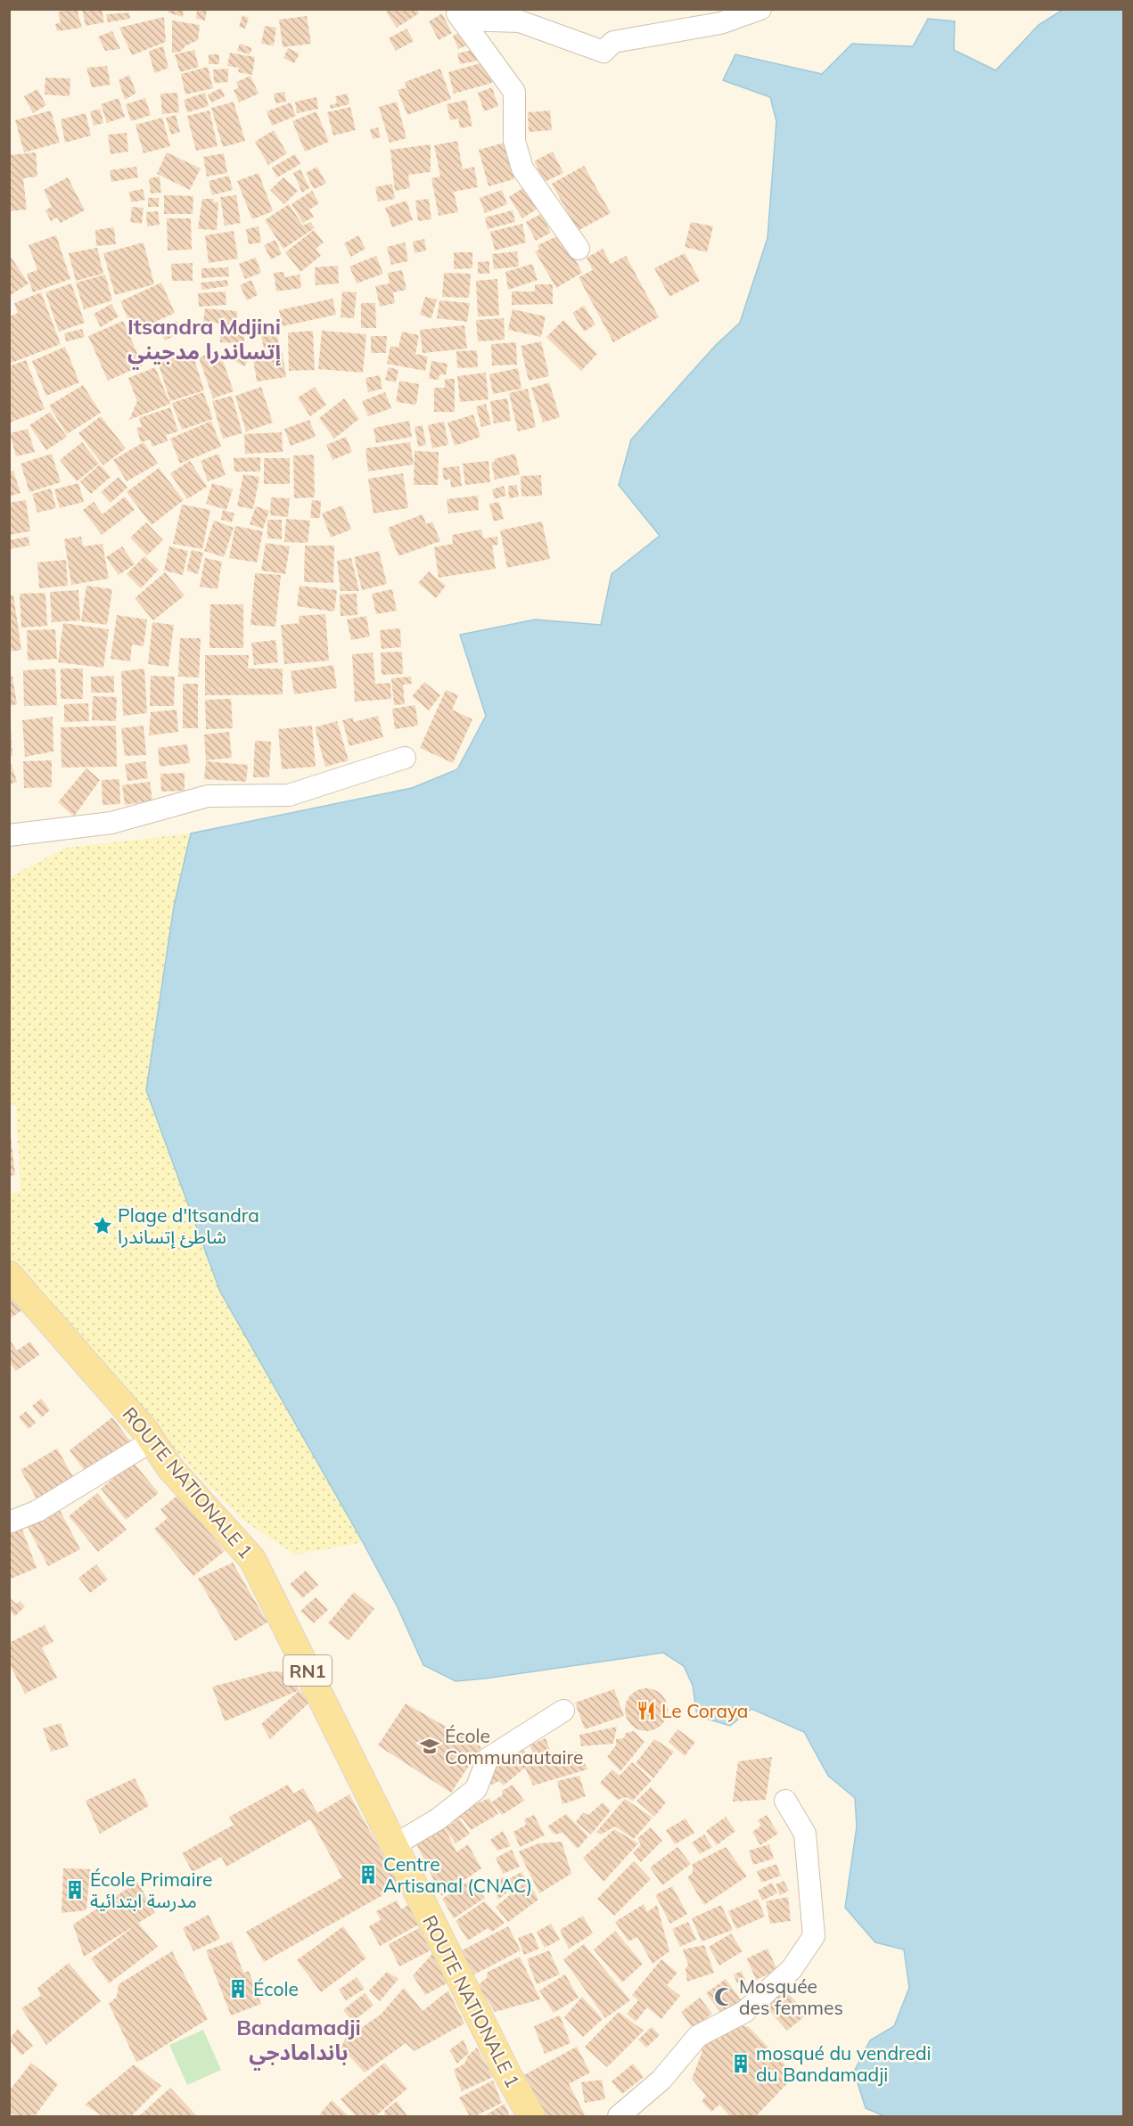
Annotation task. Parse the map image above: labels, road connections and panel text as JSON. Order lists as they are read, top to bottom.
{
  "streets": {
    "main road": ["ROUTE NATIONALE 1", "RN1"]
  },
  "districts": ["Itsandra Mdjini إتساندرا مدجيني", "Bandamadji باندامادجي"],
  "places": {
    "place": ["Plage d'Itsandra شاطئ إتساندرا"],
    "restaurant": ["Le Coraya"],
    "school or university": ["École Communautaire"],
    "building": [
      "Centre Artisanal (CNAC)",
      "École Primaire مدرسة ابتدائية",
      "École",
      "mosqué du vendredi du Bandamadji"
    ],
    "mosque": ["Mosquée des femmes"]
  }
}
